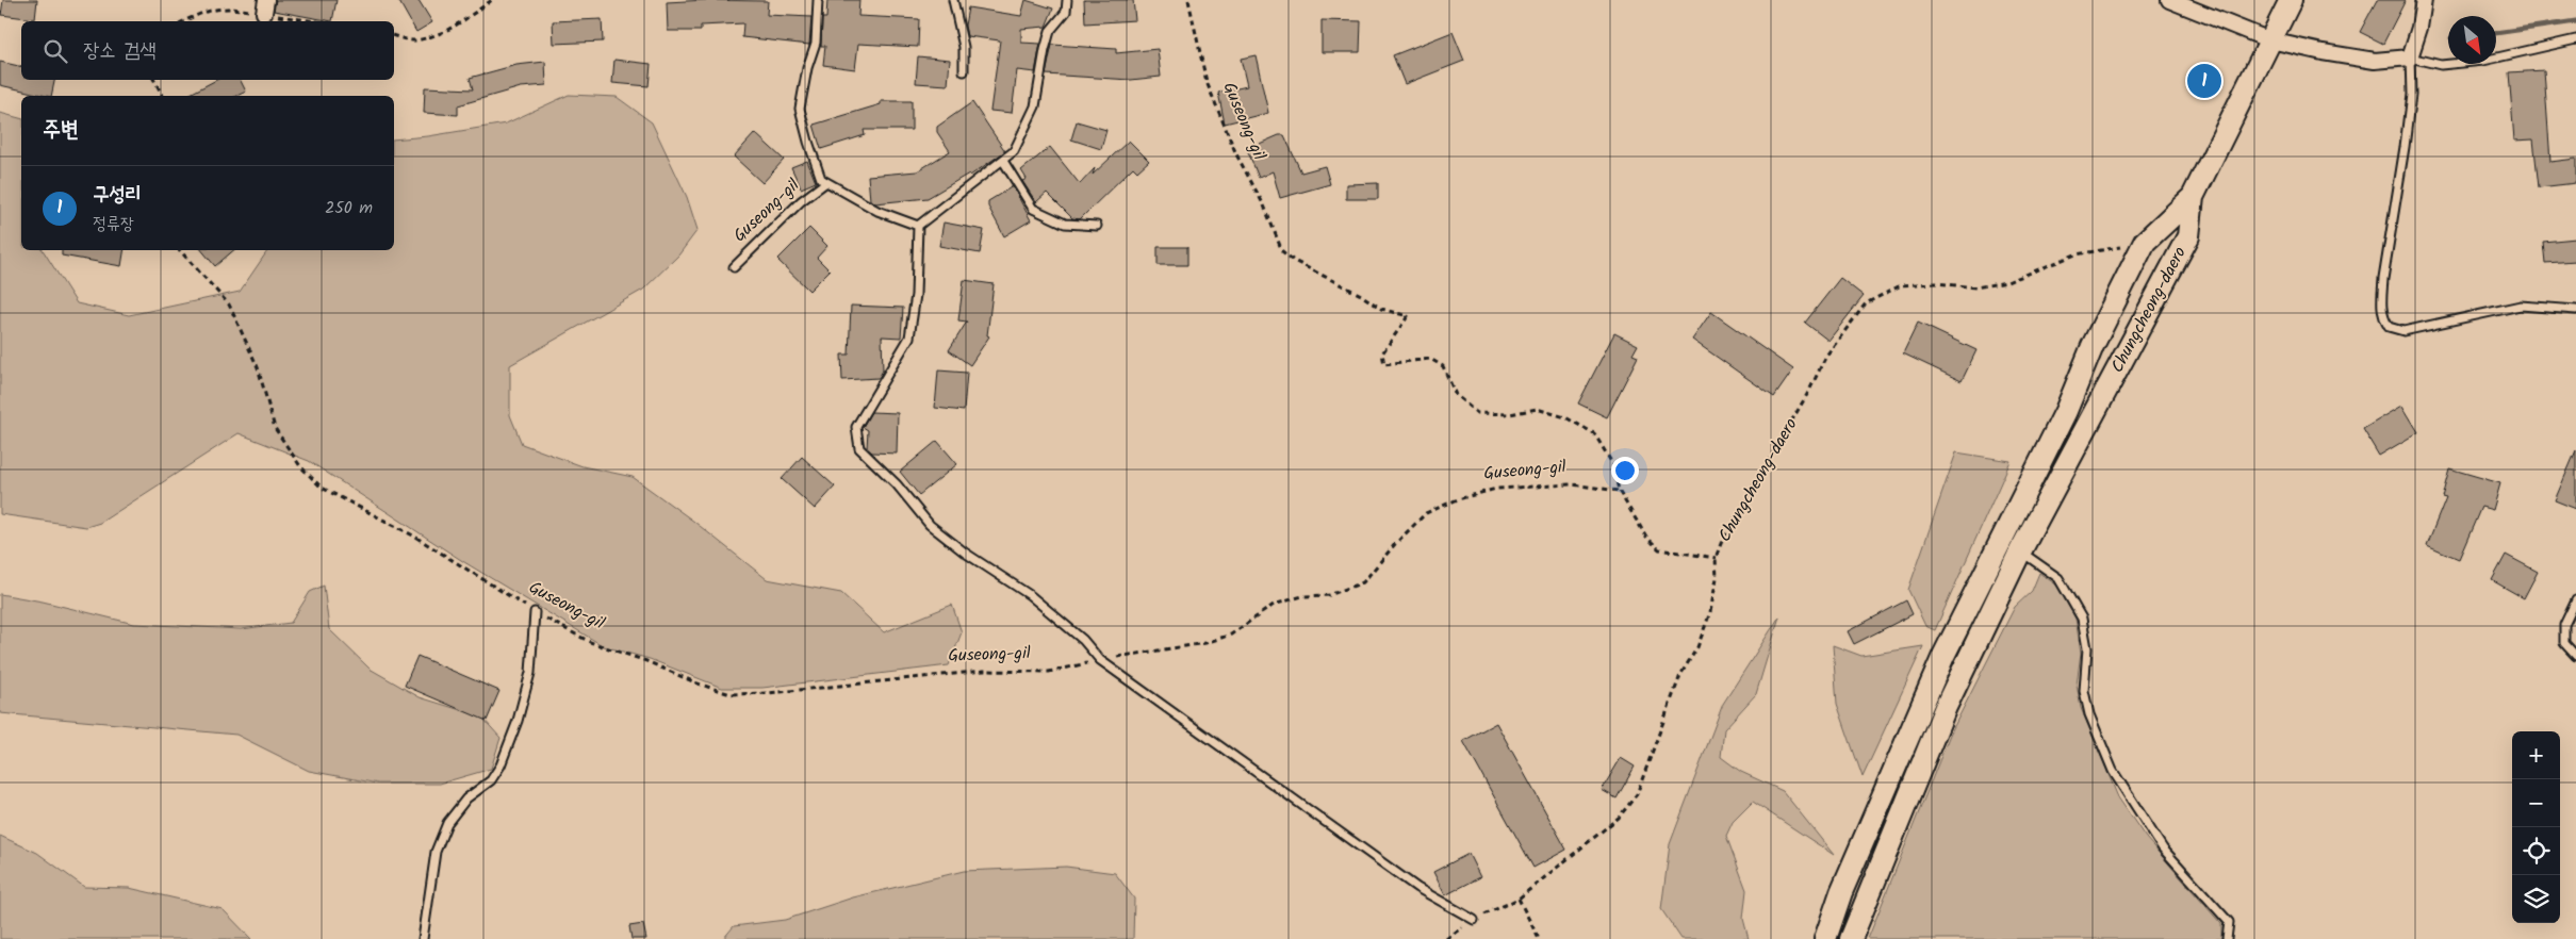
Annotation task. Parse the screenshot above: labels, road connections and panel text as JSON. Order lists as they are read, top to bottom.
{
  "streets": {
    "main road": ["Chungcheong-daero"],
    "lane": ["Guseong-gil"]
  },
  "north": "bottom right",
  "page": {
    "search": "장소 검색",
    "pins": "1",
    "heading": "주변",
    "list": [
      {
        "mark": "1",
        "name": "구성리",
        "note": "정류장",
        "value": "250 m"
      }
    ],
    "map_buttons": ["+", "−"]
  }
}
